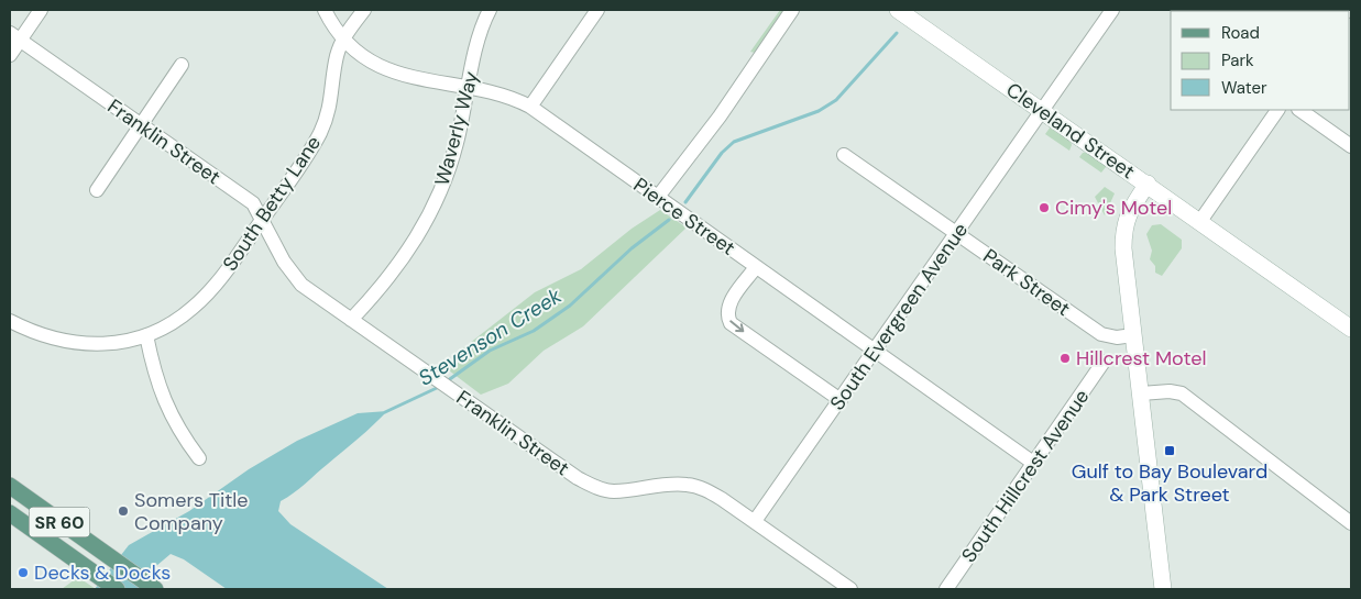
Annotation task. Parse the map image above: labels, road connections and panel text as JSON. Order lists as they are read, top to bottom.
{
  "streets": {
    "main road": ["SR 60"],
    "street": [
      "Waverly Way",
      "Cleveland Street",
      "Franklin Street",
      "South Betty Lane",
      "Pierce Street",
      "Park Street",
      "South Evergreen Avenue",
      "South Hillcrest Avenue"
    ]
  },
  "crossings": [
    ["Waverly Way", "Franklin Street"],
    ["Waverly Way", "Pierce Street"],
    ["Cleveland Street", "South Evergreen Avenue"],
    ["Franklin Street", "South Betty Lane"],
    ["Franklin Street", "South Evergreen Avenue"],
    ["South Betty Lane", "Pierce Street"],
    ["Pierce Street", "South Evergreen Avenue"],
    ["Pierce Street", "South Hillcrest Avenue"],
    ["Park Street", "South Evergreen Avenue"]
  ],
  "water": ["Stevenson Creek"],
  "places": {
    "other": [
      "Cimy's Motel",
      "Hillcrest Motel",
      "Somers Title Company",
      "Decks & Docks"
    ],
    "transit": ["Gulf to Bay Boulevard & Park Street"]
  },
  "legend": ["Road", "Park", "Water"]
}
